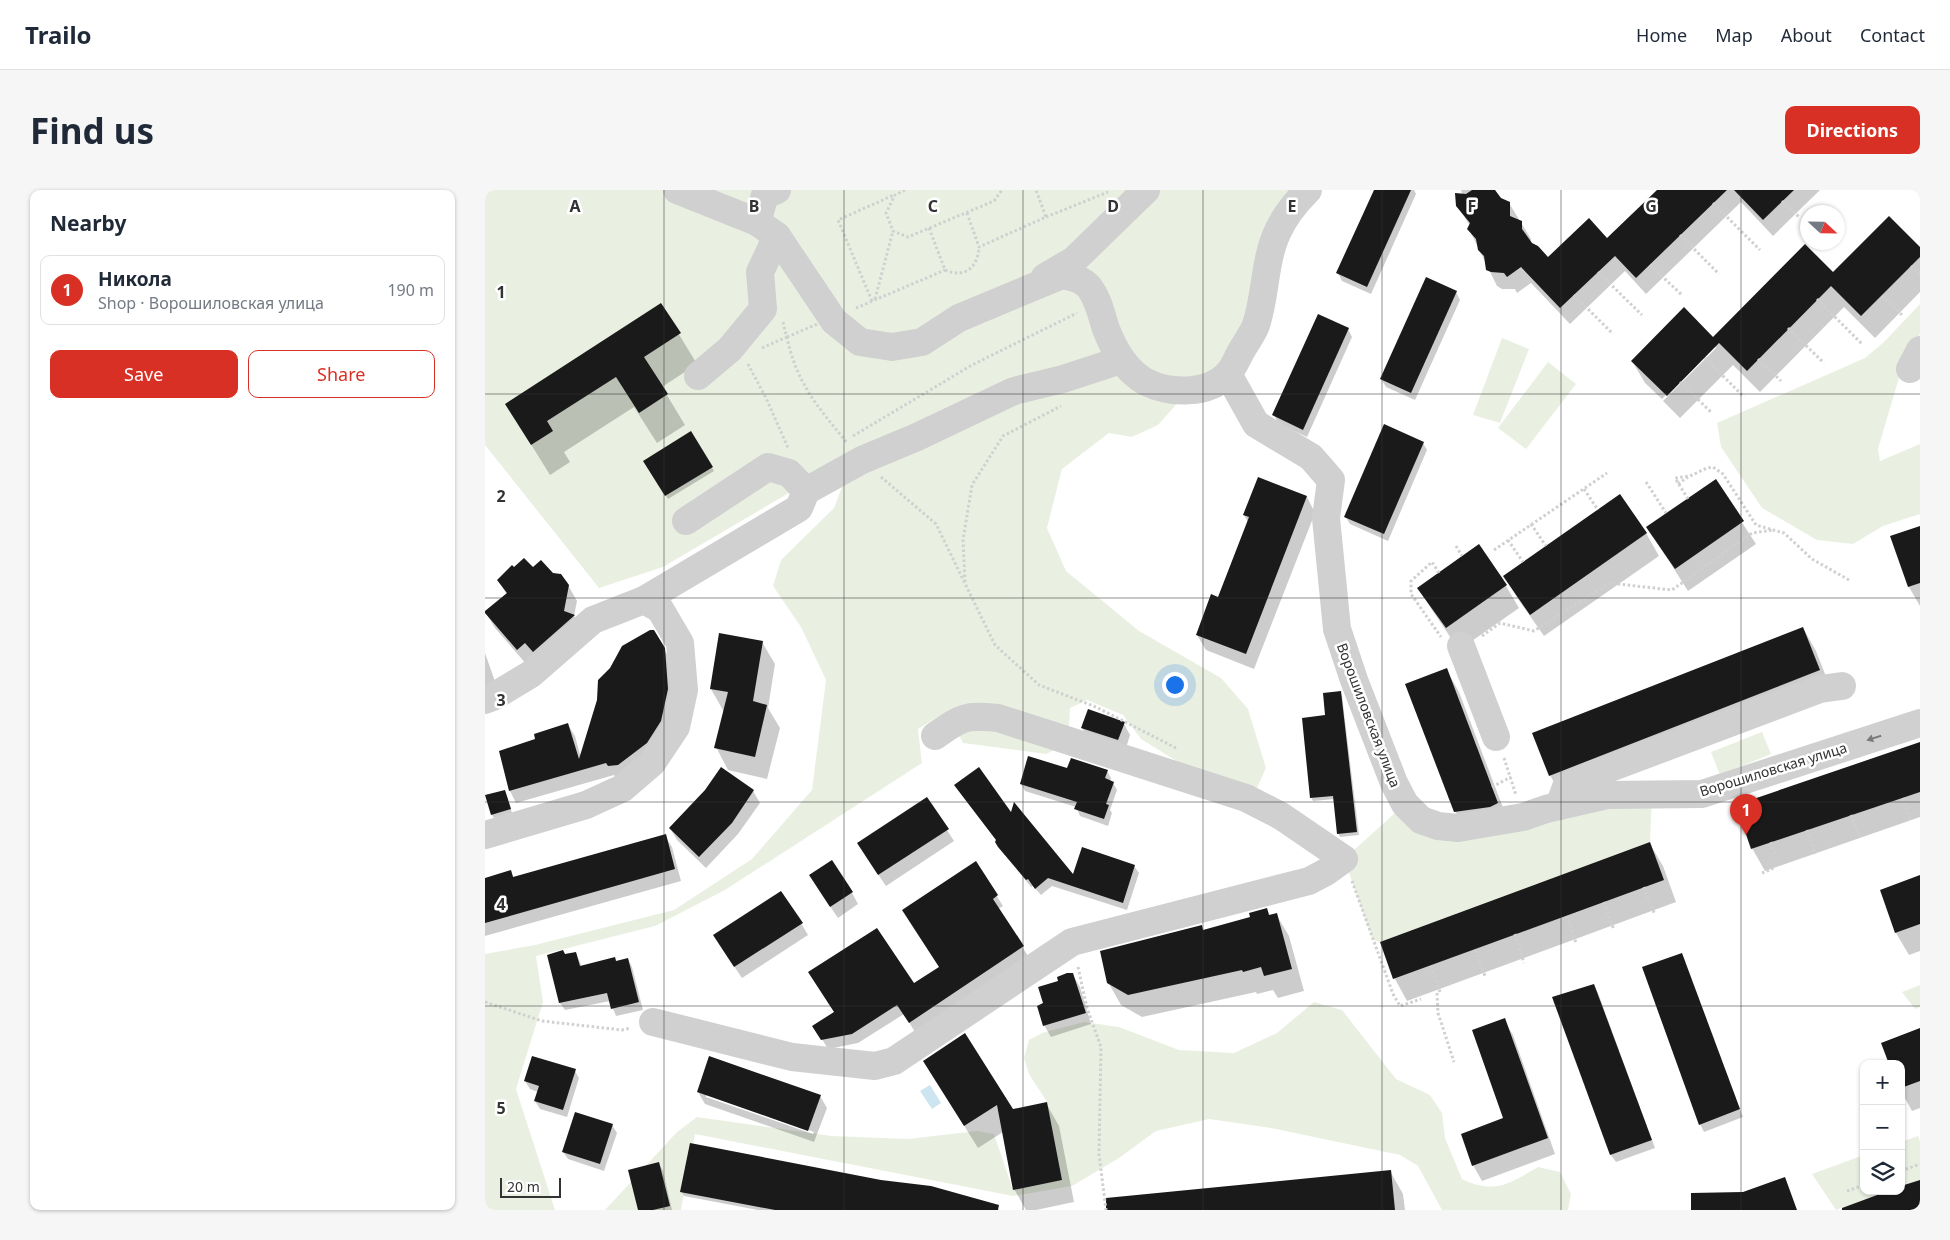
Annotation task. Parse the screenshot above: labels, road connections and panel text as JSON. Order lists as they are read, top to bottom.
{
  "streets": {
    "street": ["Ворошиловская улица"]
  },
  "scale_bar": "20 m",
  "north": "right",
  "page": {
    "header": "Trailo",
    "nav": [
      "Home",
      "Map",
      "About",
      "Contact"
    ],
    "buttons": [
      "Directions",
      ["Save", "Share"]
    ],
    "title": "Find us",
    "heading": "Nearby",
    "list": [
      {
        "mark": "1",
        "name": "Никола",
        "note": "Shop · Ворошиловская улица",
        "value": "190 m"
      }
    ],
    "pins": "1",
    "map_buttons": ["+", "−"],
    "scale": "20 m"
  },
  "grid": {
    "columns": [
      "A",
      "B",
      "C",
      "D",
      "E",
      "F",
      "G"
    ],
    "rows": [
      "1",
      "2",
      "3",
      "4",
      "5"
    ]
  }
}
